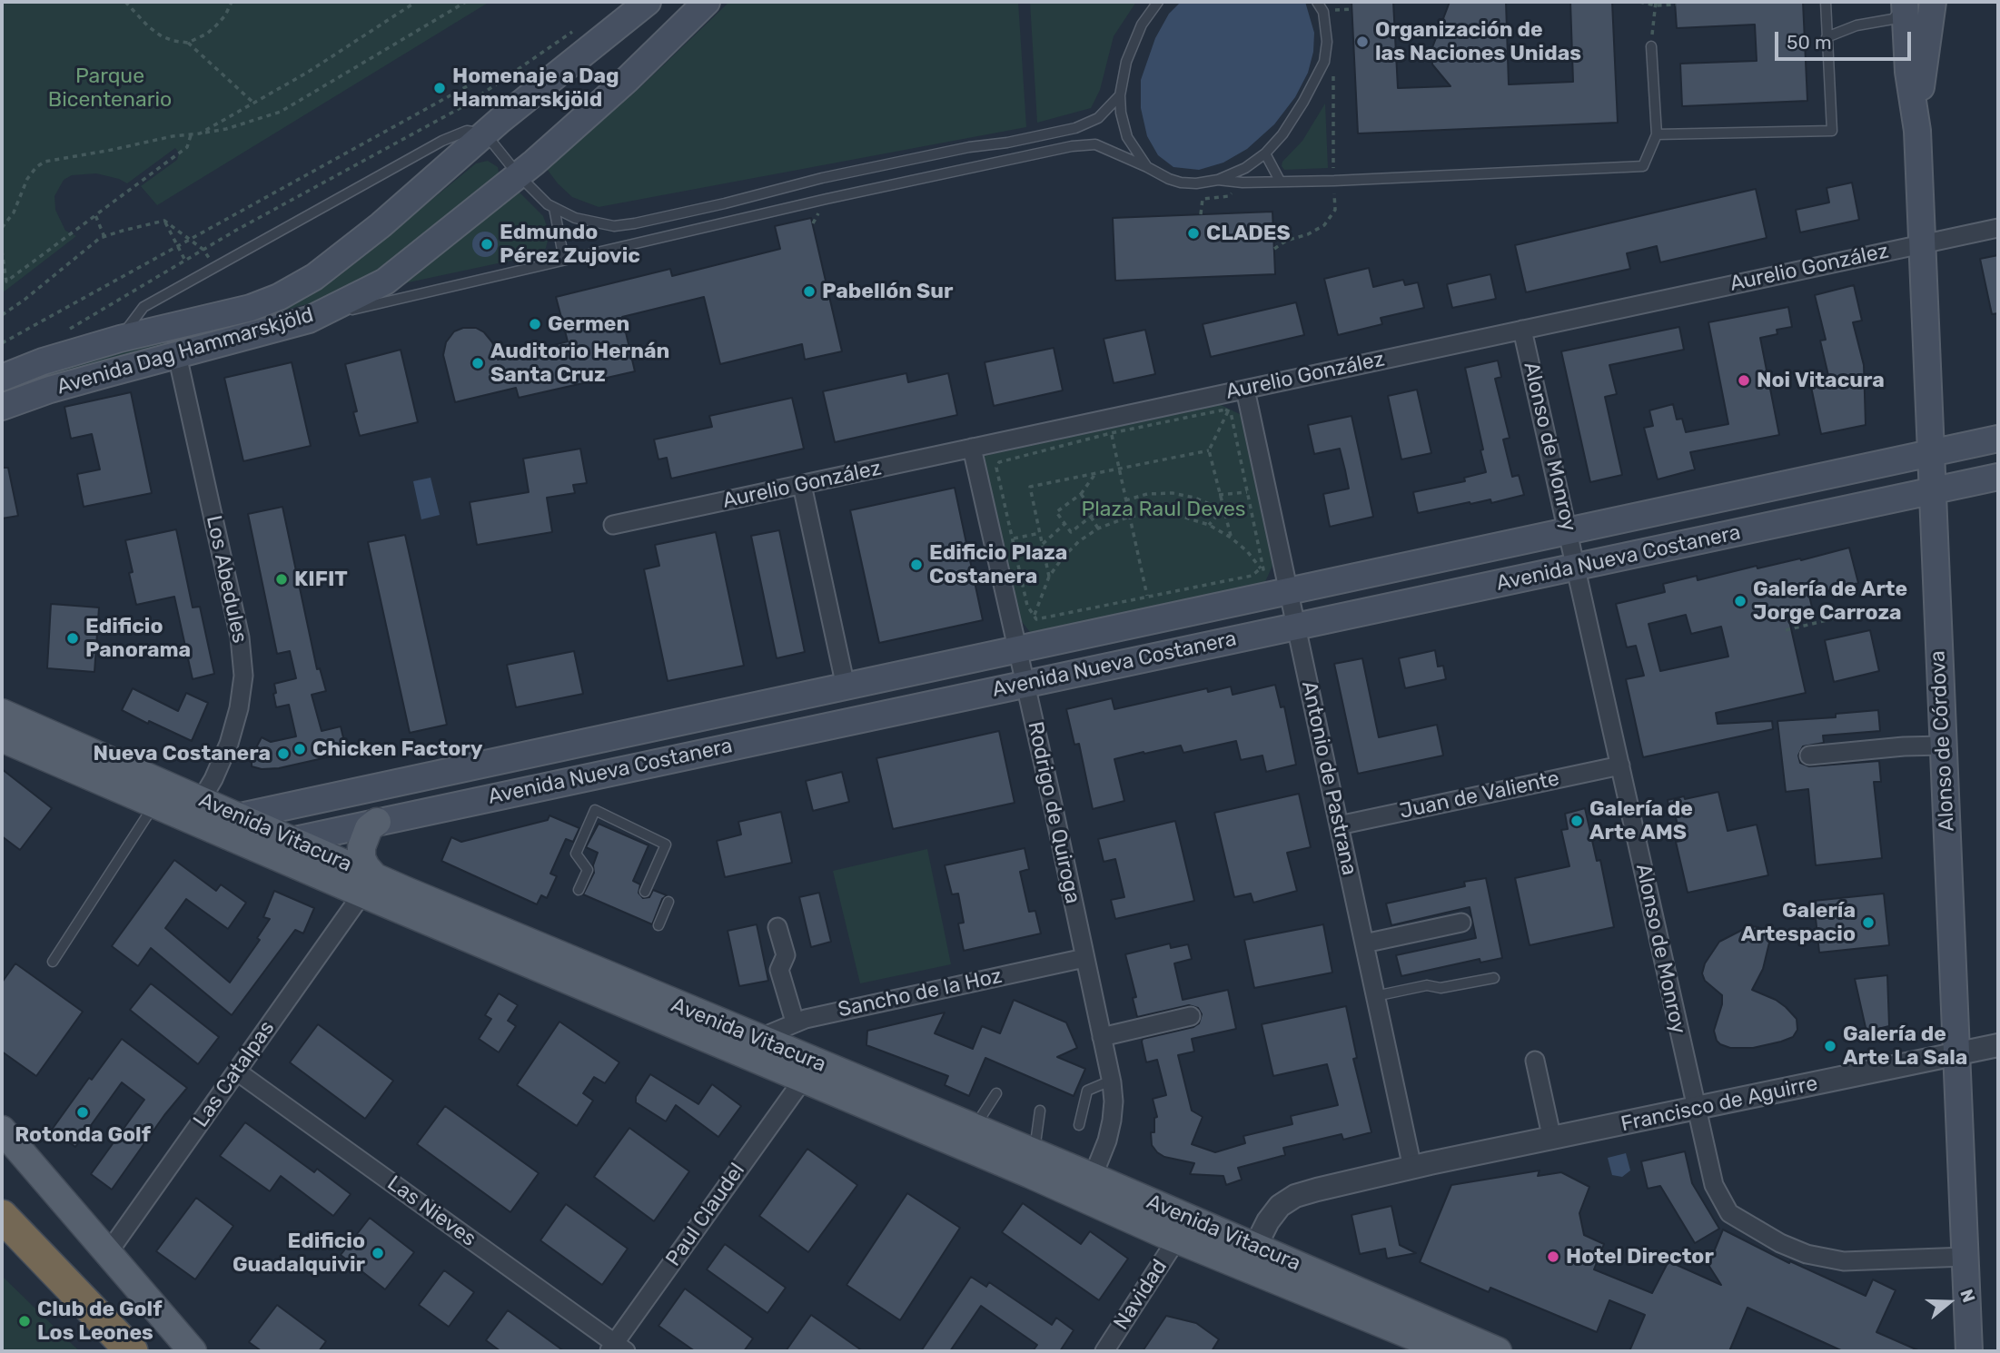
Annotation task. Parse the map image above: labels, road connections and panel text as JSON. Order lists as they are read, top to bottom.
{
  "streets": {
    "main road": [
      "Avenida Dag Hammarskjöld",
      "Avenida Nueva Costanera",
      "Alonso de Córdova",
      "Avenida Vitacura"
    ],
    "street": [
      "Aurelio González",
      "Alonso de Monroy",
      "Los Abedules",
      "Antonio de Pastrana",
      "Juan de Valiente",
      "Rodrigo de Quiroga",
      "Sancho de la Hoz",
      "Las Catalpas",
      "Francisco de Aguirre",
      "Las Nieves",
      "Paul Claudel",
      "Navidad"
    ]
  },
  "crossings": [
    ["Aurelio González", "Alonso de Monroy"],
    ["Aurelio González", "Alonso de Córdova"],
    ["Aurelio González", "Antonio de Pastrana"],
    ["Aurelio González", "Rodrigo de Quiroga"],
    ["Avenida Dag Hammarskjöld", "Los Abedules"],
    ["Alonso de Monroy", "Avenida Nueva Costanera"],
    ["Alonso de Monroy", "Alonso de Córdova"],
    ["Alonso de Monroy", "Juan de Valiente"],
    ["Alonso de Monroy", "Francisco de Aguirre"],
    ["Avenida Nueva Costanera", "Alonso de Córdova"],
    ["Avenida Nueva Costanera", "Antonio de Pastrana"],
    ["Avenida Nueva Costanera", "Rodrigo de Quiroga"],
    ["Avenida Nueva Costanera", "Avenida Vitacura"],
    ["Los Abedules", "Avenida Vitacura"],
    ["Alonso de Córdova", "Francisco de Aguirre"],
    ["Antonio de Pastrana", "Juan de Valiente"],
    ["Antonio de Pastrana", "Francisco de Aguirre"],
    ["Rodrigo de Quiroga", "Avenida Vitacura"],
    ["Rodrigo de Quiroga", "Sancho de la Hoz"],
    ["Avenida Vitacura", "Sancho de la Hoz"],
    ["Avenida Vitacura", "Las Catalpas"],
    ["Avenida Vitacura", "Francisco de Aguirre"],
    ["Avenida Vitacura", "Paul Claudel"],
    ["Avenida Vitacura", "Navidad"],
    ["Las Catalpas", "Las Nieves"],
    ["Las Nieves", "Paul Claudel"]
  ],
  "parks": ["Parque Bicentenario", "Plaza Raul Deves"],
  "places": [
    "Organización de las Naciones Unidas",
    "Homenaje a Dag Hammarskjöld",
    "CLADES",
    "Edmundo Pérez Zujovic",
    "Pabellón Sur",
    "Germen",
    "Auditorio Hernán Santa Cruz",
    "Noi Vitacura",
    "Edificio Plaza Costanera",
    "KIFIT",
    "Galería de Arte Jorge Carroza",
    "Edificio Panorama",
    "Chicken Factory",
    "Nueva Costanera",
    "Galería de Arte AMS",
    "Galería Artespacio",
    "Galería de Arte La Sala",
    "Rotonda Golf",
    "Edificio Guadalquivir",
    "Hotel Director",
    "Club de Golf Los Leones"
  ],
  "scale_bar": "50 m",
  "north": "right"
}
